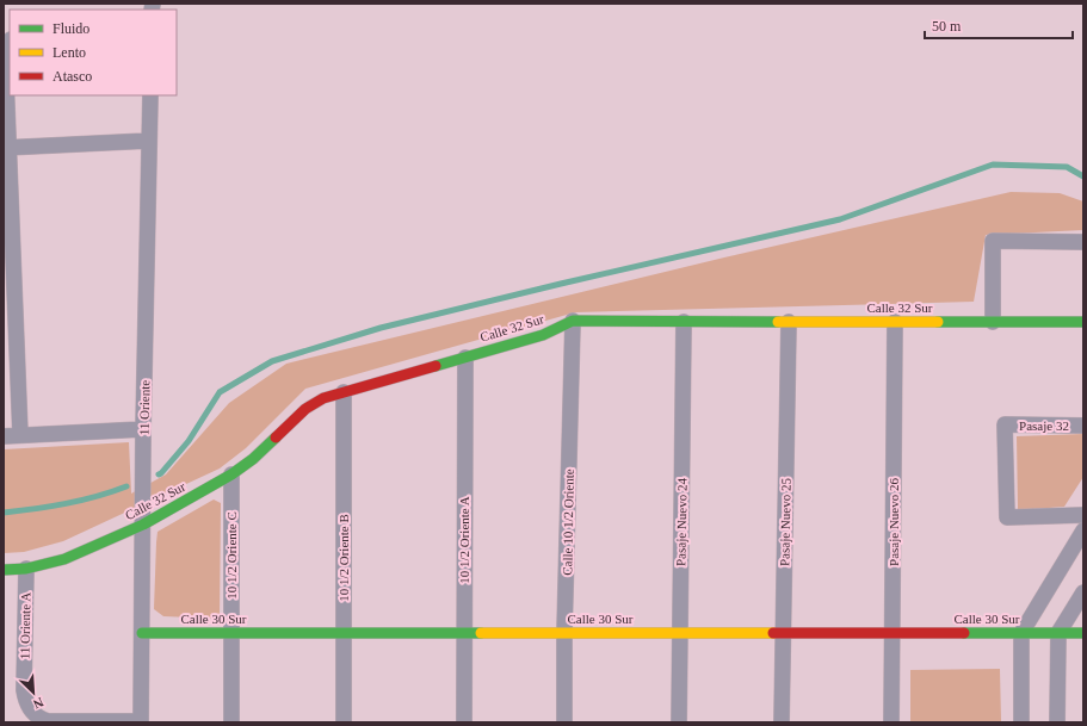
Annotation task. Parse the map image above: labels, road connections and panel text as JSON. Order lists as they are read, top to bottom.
{
  "streets": {
    "street": [
      "Calle 32 Sur",
      "11 Oriente",
      "Pasaje 32",
      "Calle 10 1/2 Oriente",
      "Pasaje Nuevo 24",
      "Pasaje Nuevo 25",
      "Pasaje Nuevo 26",
      "10 1/2 Oriente A",
      "10 1/2 Oriente C",
      "10 1/2 Oriente B",
      "Calle 30 Sur",
      "11 Oriente A"
    ]
  },
  "crossings": [
    ["Calle 32 Sur", "11 Oriente"],
    ["Calle 32 Sur", "Calle 10 1/2 Oriente"],
    ["Calle 32 Sur", "Pasaje Nuevo 24"],
    ["Calle 32 Sur", "Pasaje Nuevo 25"],
    ["Calle 32 Sur", "Pasaje Nuevo 26"],
    ["Calle 32 Sur", "10 1/2 Oriente A"],
    ["Calle 32 Sur", "10 1/2 Oriente C"],
    ["Calle 32 Sur", "10 1/2 Oriente B"],
    ["Calle 32 Sur", "11 Oriente A"],
    ["11 Oriente", "Calle 30 Sur"],
    ["11 Oriente", "11 Oriente A"],
    ["Calle 10 1/2 Oriente", "Calle 30 Sur"],
    ["Pasaje Nuevo 24", "Calle 30 Sur"],
    ["Pasaje Nuevo 25", "Calle 30 Sur"],
    ["Pasaje Nuevo 26", "Calle 30 Sur"],
    ["10 1/2 Oriente A", "Calle 30 Sur"],
    ["10 1/2 Oriente C", "Calle 30 Sur"],
    ["10 1/2 Oriente B", "Calle 30 Sur"]
  ],
  "legend": ["Fluido", "Lento", "Atasco"],
  "scale_bar": "50 m",
  "north": "bottom right"
}
